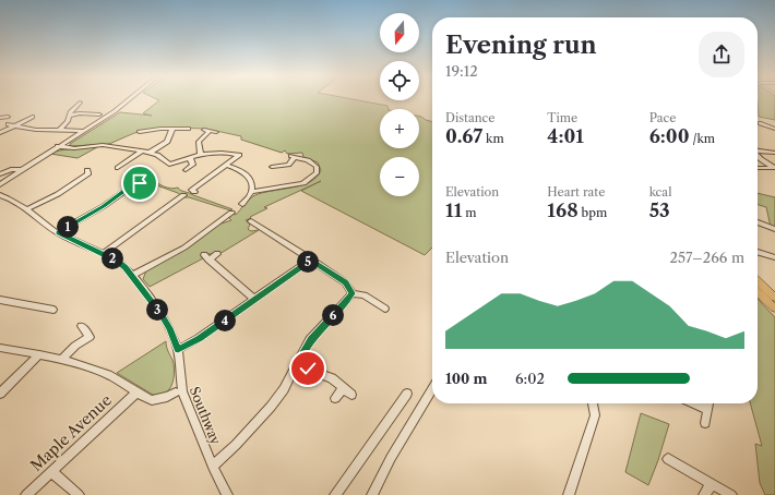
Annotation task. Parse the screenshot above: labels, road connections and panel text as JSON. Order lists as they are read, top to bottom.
{
  "streets": {
    "street": ["Southway", "Maple Avenue"]
  },
  "north": "bottom",
  "page": {
    "map_buttons": ["+", "−"],
    "heading": ["Evening run", "19:12"],
    "stats": [
      ["Distance", "0.67 km"],
      ["Time", "4:01"],
      ["Pace", "6:00 /km"],
      ["Elevation", "11 m"],
      ["Heart rate", "168 bpm"],
      ["kcal", "53"]
    ],
    "pins": [
      "1",
      "2",
      "5",
      "3",
      "6",
      "4"
    ],
    "chart": ["Elevation", "257–266 m"],
    "list": [
      {
        "name": "100 m",
        "note": "6:02"
      }
    ]
  }
}
